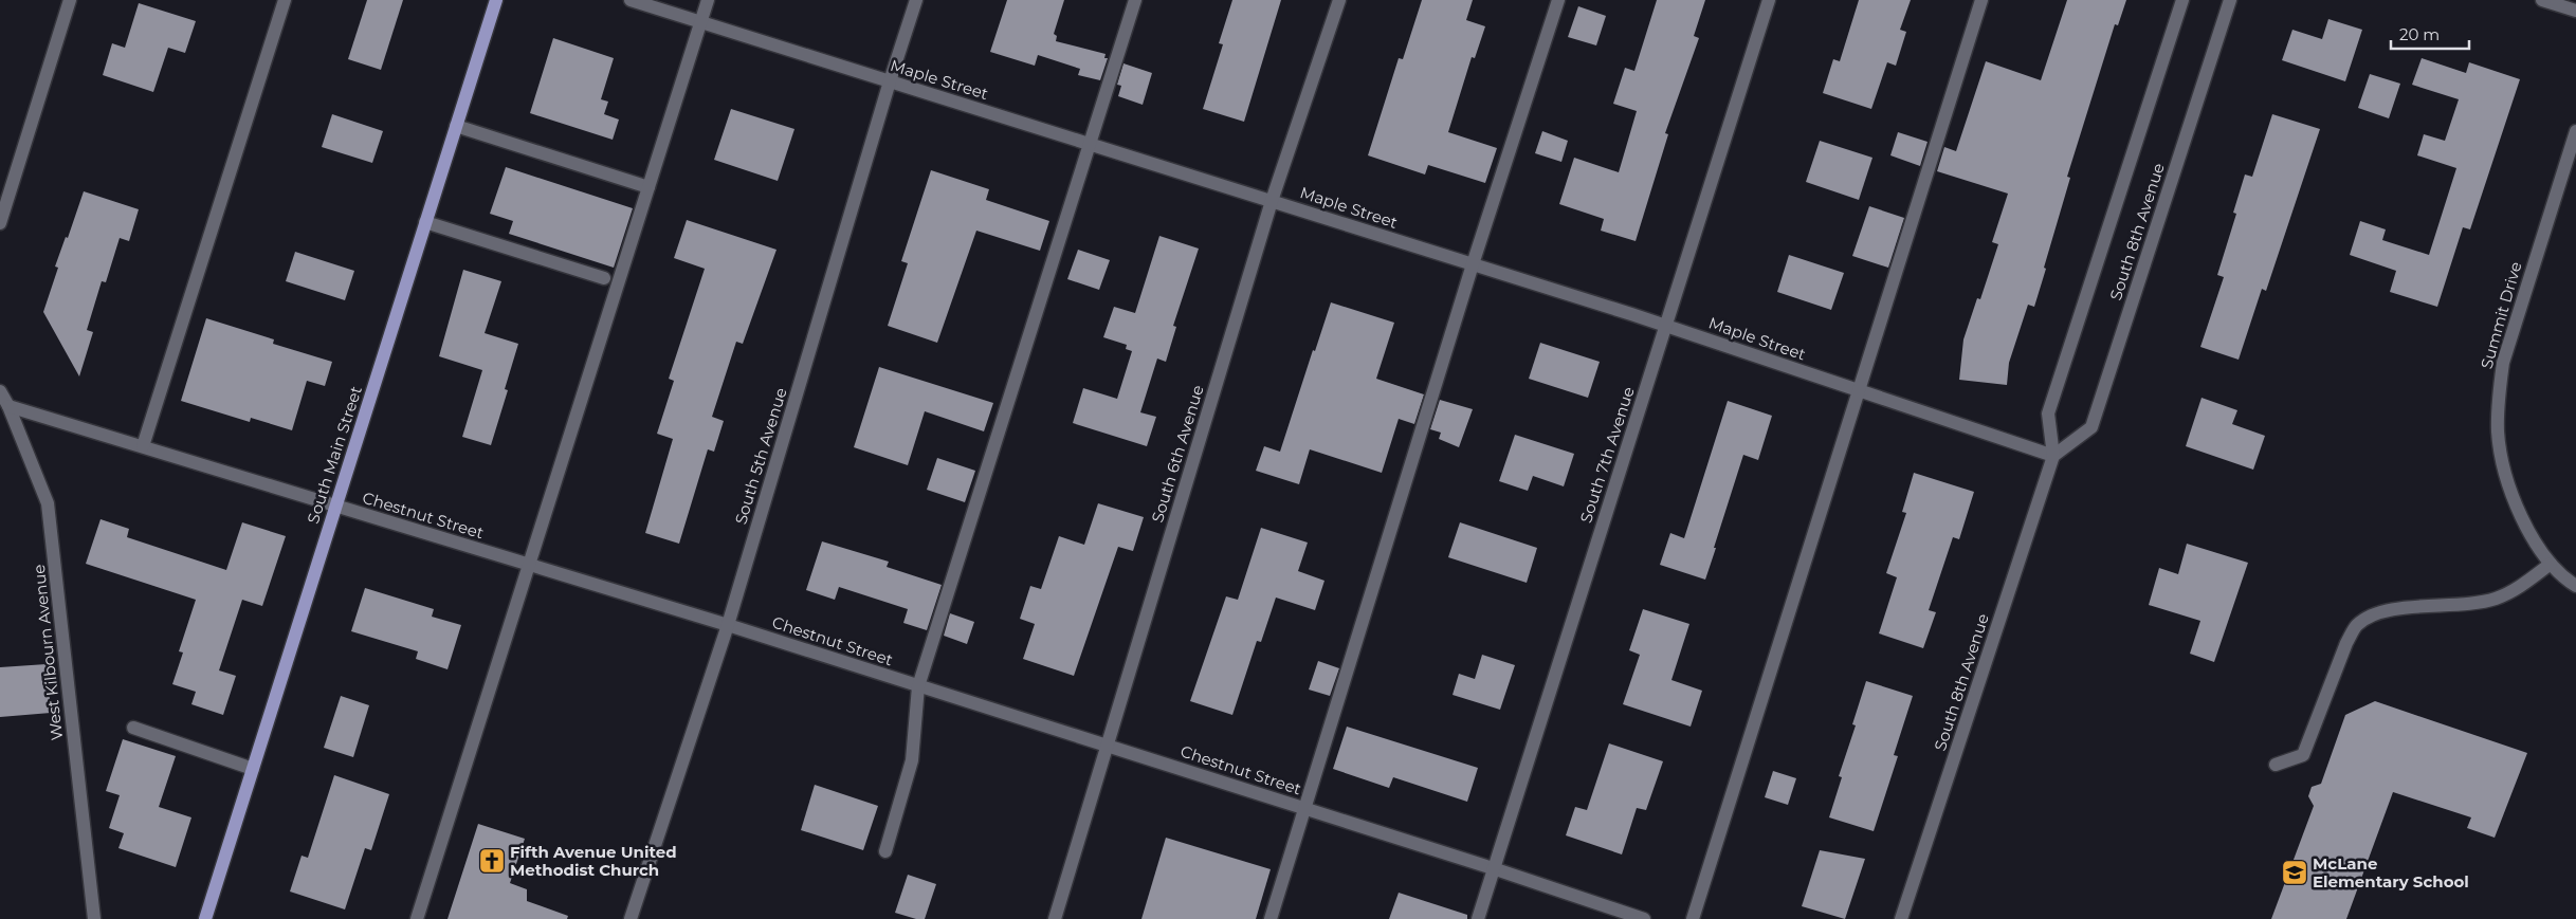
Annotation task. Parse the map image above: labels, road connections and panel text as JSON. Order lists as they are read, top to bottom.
{
  "streets": {
    "main road": ["South Main Street"],
    "street": [
      "Maple Street",
      "South 8th Avenue",
      "Summit Drive",
      "South 6th Avenue",
      "South 7th Avenue",
      "South 5th Avenue",
      "Chestnut Street",
      "West Kilbourn Avenue"
    ]
  },
  "crossings": [
    ["Maple Street", "South 8th Avenue"],
    ["Maple Street", "South 6th Avenue"],
    ["Maple Street", "South 7th Avenue"],
    ["Maple Street", "South 5th Avenue"],
    ["South 6th Avenue", "Chestnut Street"],
    ["South Main Street", "Chestnut Street"],
    ["South 7th Avenue", "Chestnut Street"],
    ["South 5th Avenue", "Chestnut Street"],
    ["Chestnut Street", "West Kilbourn Avenue"]
  ],
  "places": {
    "church": ["Fifth Avenue United Methodist Church"],
    "school or university": ["McLane Elementary School"]
  },
  "scale_bar": "20 m"
}
